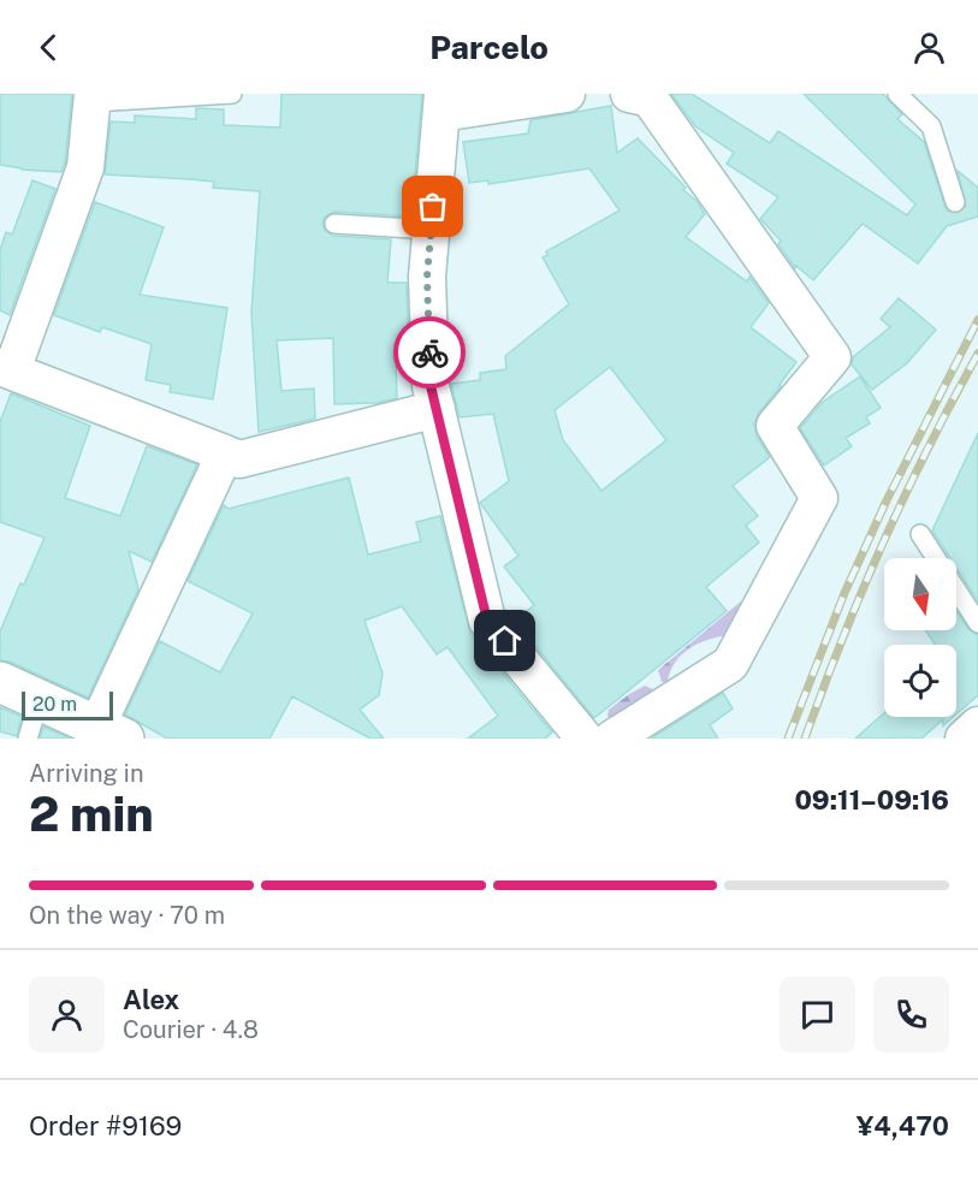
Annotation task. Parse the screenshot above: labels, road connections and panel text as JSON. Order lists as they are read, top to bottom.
{
  "scale_bar": "20 m",
  "north": "bottom",
  "page": {
    "header": "Parcelo",
    "scale": "20 m",
    "heading": ["2 min", "Arriving in", "09:11–09:16"],
    "panel": [
      "Alex",
      "Courier · 4.8",
      "Order #9169",
      "¥4,470"
    ],
    "bar": "On the way · 70 m"
  }
}
